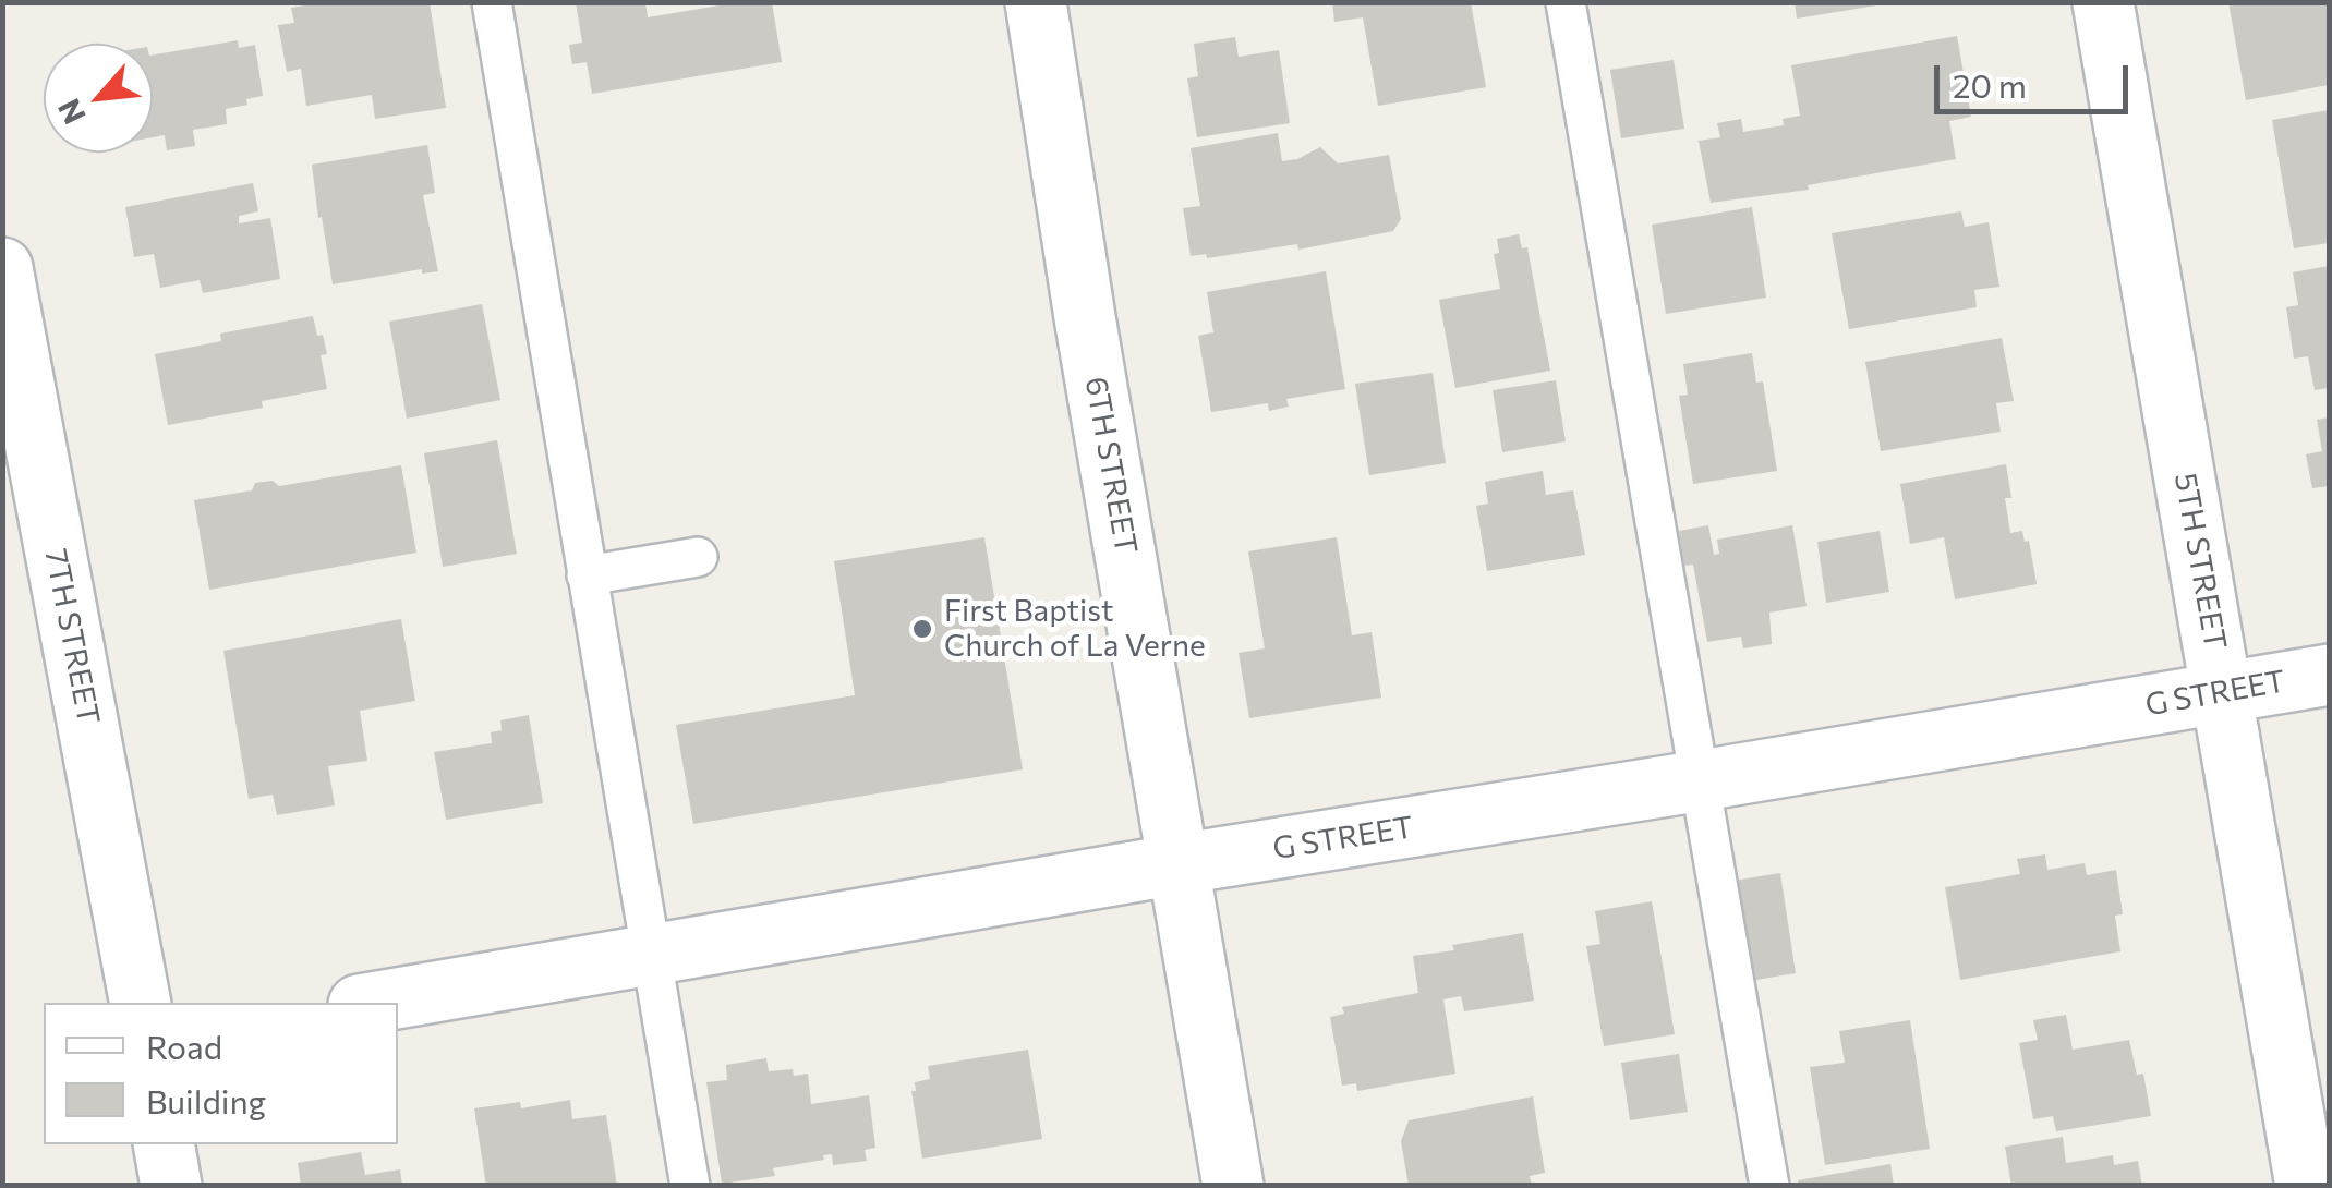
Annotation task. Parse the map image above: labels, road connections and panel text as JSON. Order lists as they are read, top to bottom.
{
  "streets": {
    "street": [
      "6TH STREET",
      "5TH STREET",
      "7TH STREET",
      "G STREET"
    ]
  },
  "crossings": [
    ["6TH STREET", "G STREET"],
    ["5TH STREET", "G STREET"]
  ],
  "places": ["First Baptist Church of La Verne"],
  "legend": ["Road", "Building"],
  "scale_bar": "20 m",
  "north": "bottom left"
}
